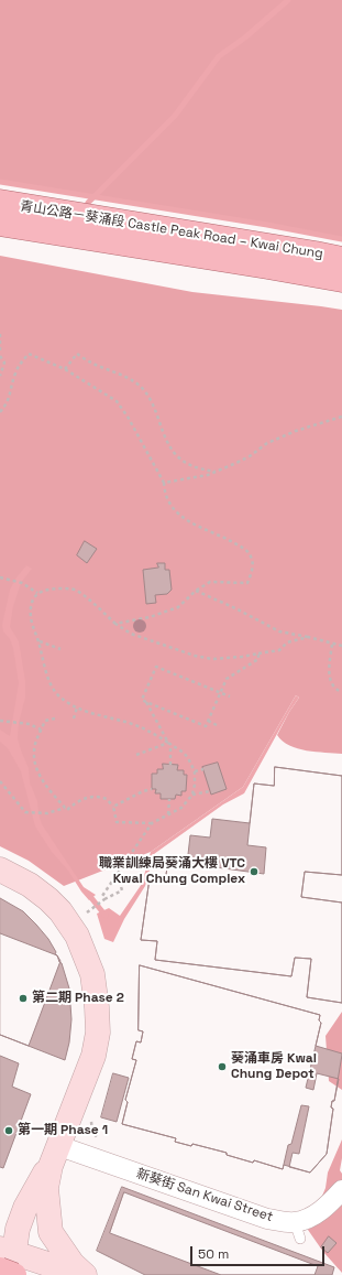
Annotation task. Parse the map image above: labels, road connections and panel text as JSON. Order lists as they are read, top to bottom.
{
  "streets": {
    "main road": ["青山公路－葵涌段 Castle Peak Road – Kwai Chung"],
    "street": ["新葵街 San Kwai Street"]
  },
  "places": [
    "職業訓練局葵涌大樓 VTC Kwai Chung Complex",
    "第二期 Phase 2",
    "葵涌車房 Kwai Chung Depot",
    "第一期 Phase 1"
  ],
  "scale_bar": "50 m"
}
